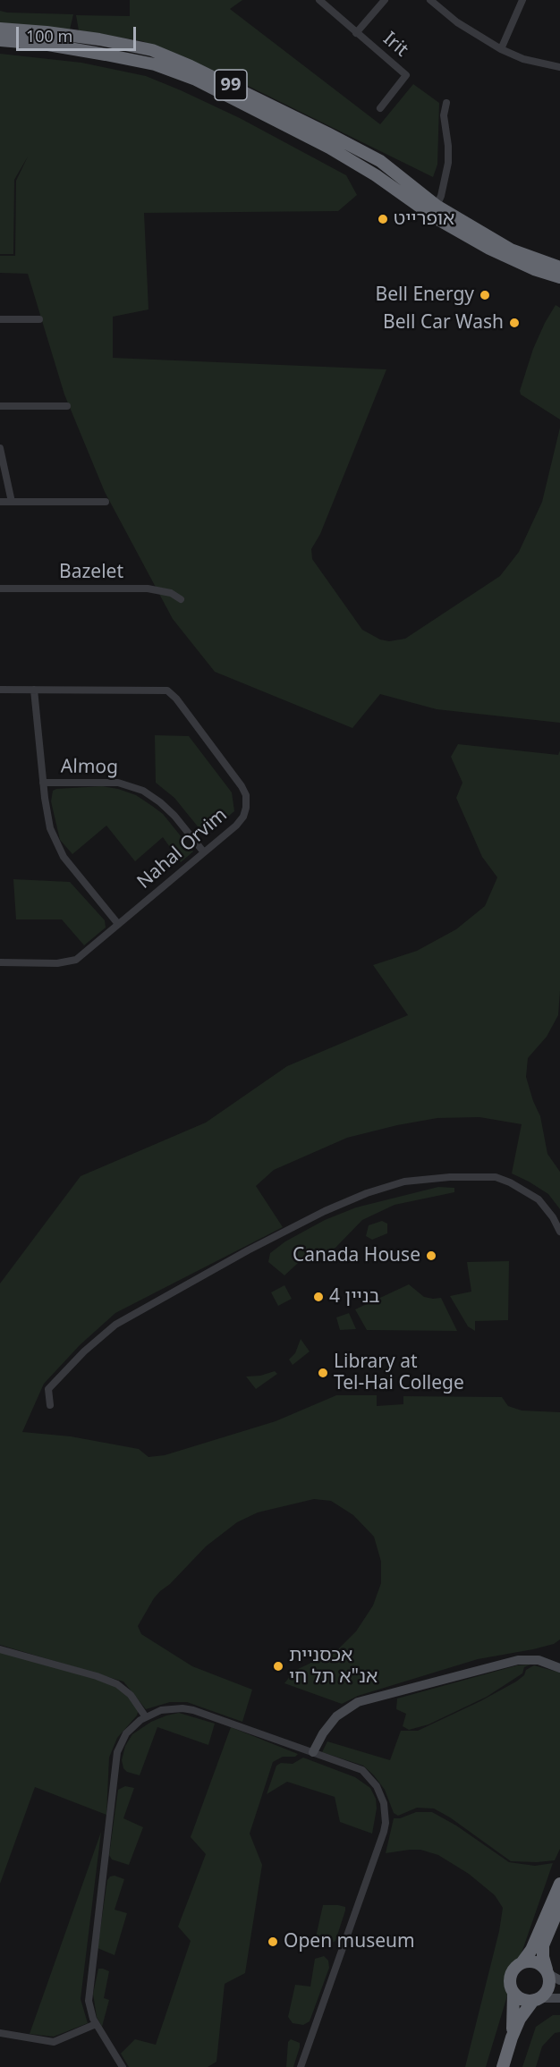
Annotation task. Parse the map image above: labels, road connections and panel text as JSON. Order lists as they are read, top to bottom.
{
  "streets": {
    "highway": ["99"],
    "street": [
      "Irit",
      "Bazelet",
      "Almog",
      "Nahal Orvim"
    ]
  },
  "crossings": [
    ["Almog", "Nahal Orvim"]
  ],
  "places": [
    "אופרייט",
    "Bell Energy",
    "Bell Car Wash",
    "Canada House",
    "בניין 4",
    "Library at Tel-Hai College",
    "אכסניית אנ\"א תל חי",
    "Open museum"
  ],
  "scale_bar": "100 m"
}
